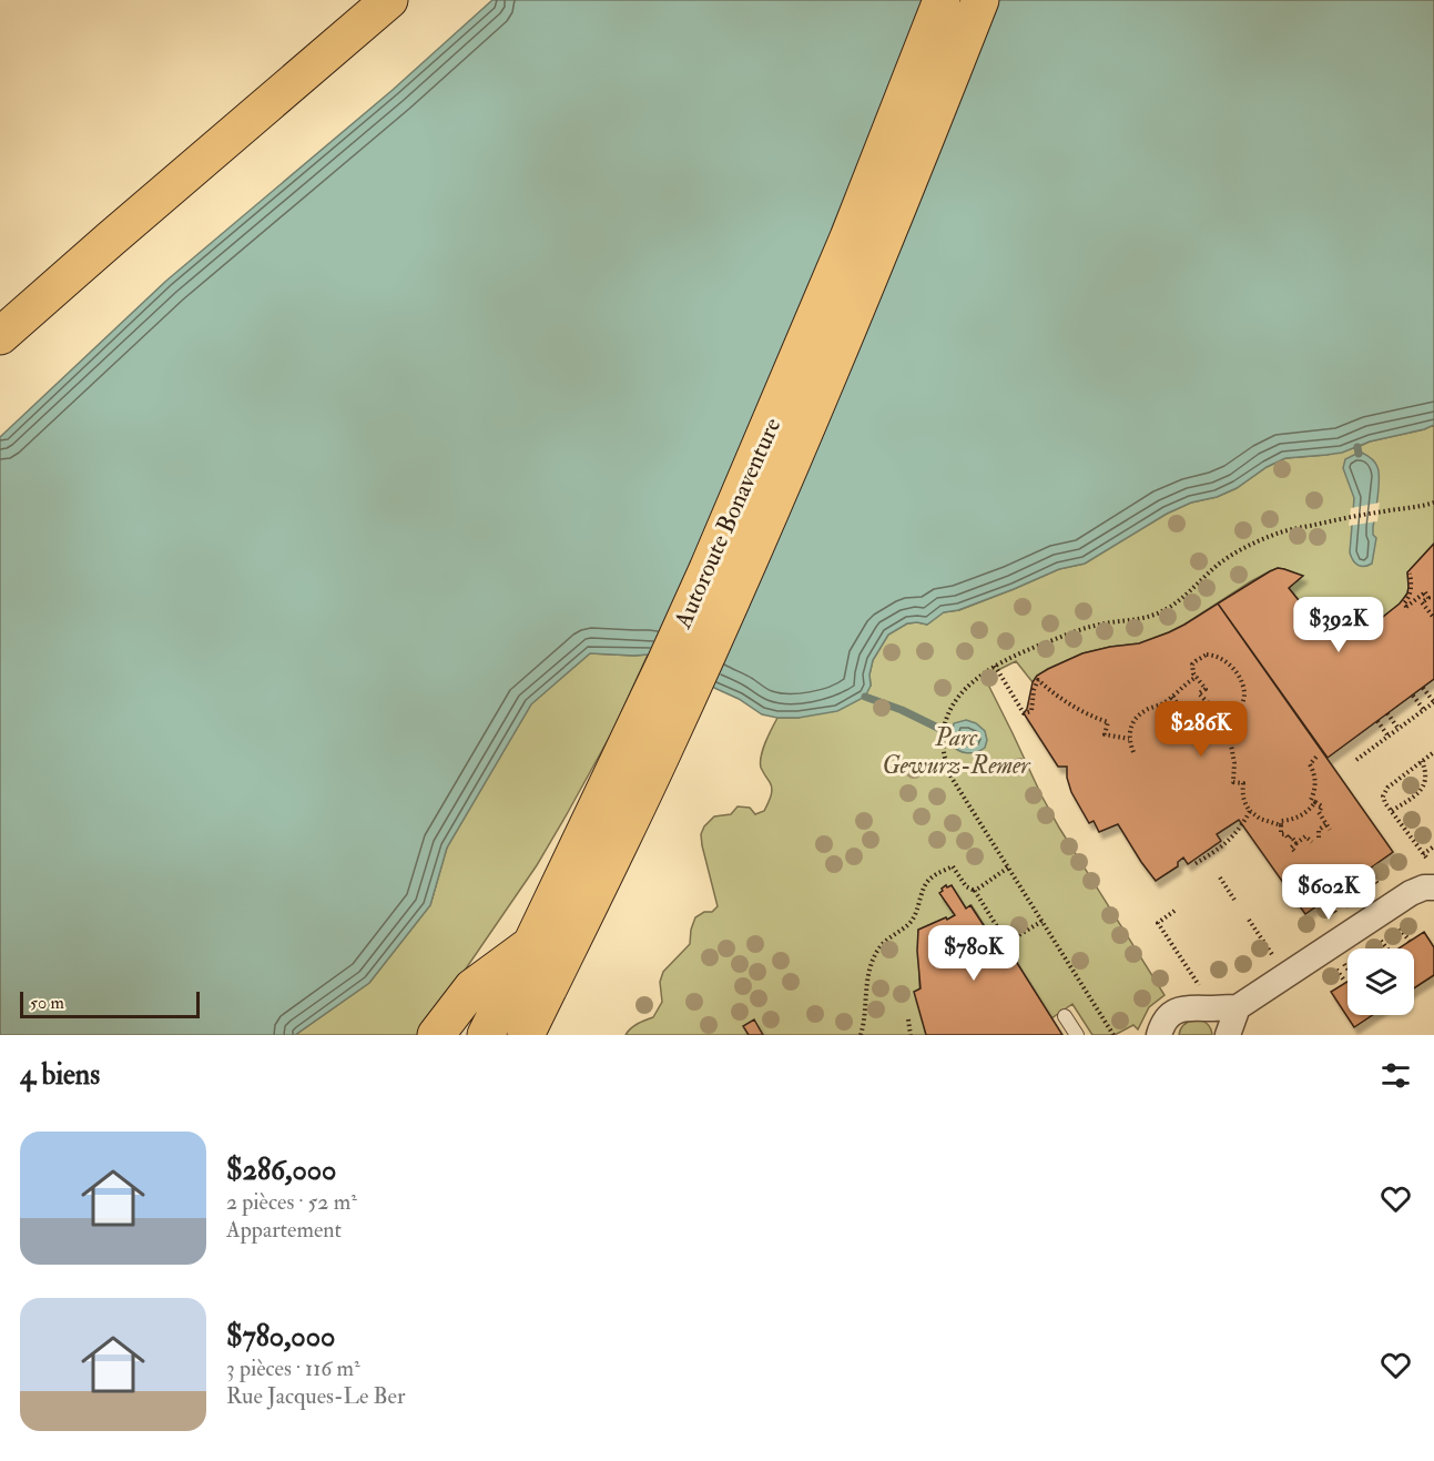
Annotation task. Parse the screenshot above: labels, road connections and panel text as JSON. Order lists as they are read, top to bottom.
{
  "streets": {
    "highway": ["Autoroute Bonaventure"]
  },
  "parks": ["Parc Gewurz-Remer"],
  "scale_bar": "50 m",
  "page": {
    "price": [
      "$392K",
      "$286K",
      "$602K",
      "$780K"
    ],
    "scale": "50 m",
    "heading": "4 biens",
    "list": [
      {
        "name": "$286,000",
        "note": "2 pièces · 52 m² · Appartement"
      },
      {
        "name": "$780,000",
        "note": "3 pièces · 116 m² · Rue Jacques-Le Ber"
      }
    ]
  }
}
